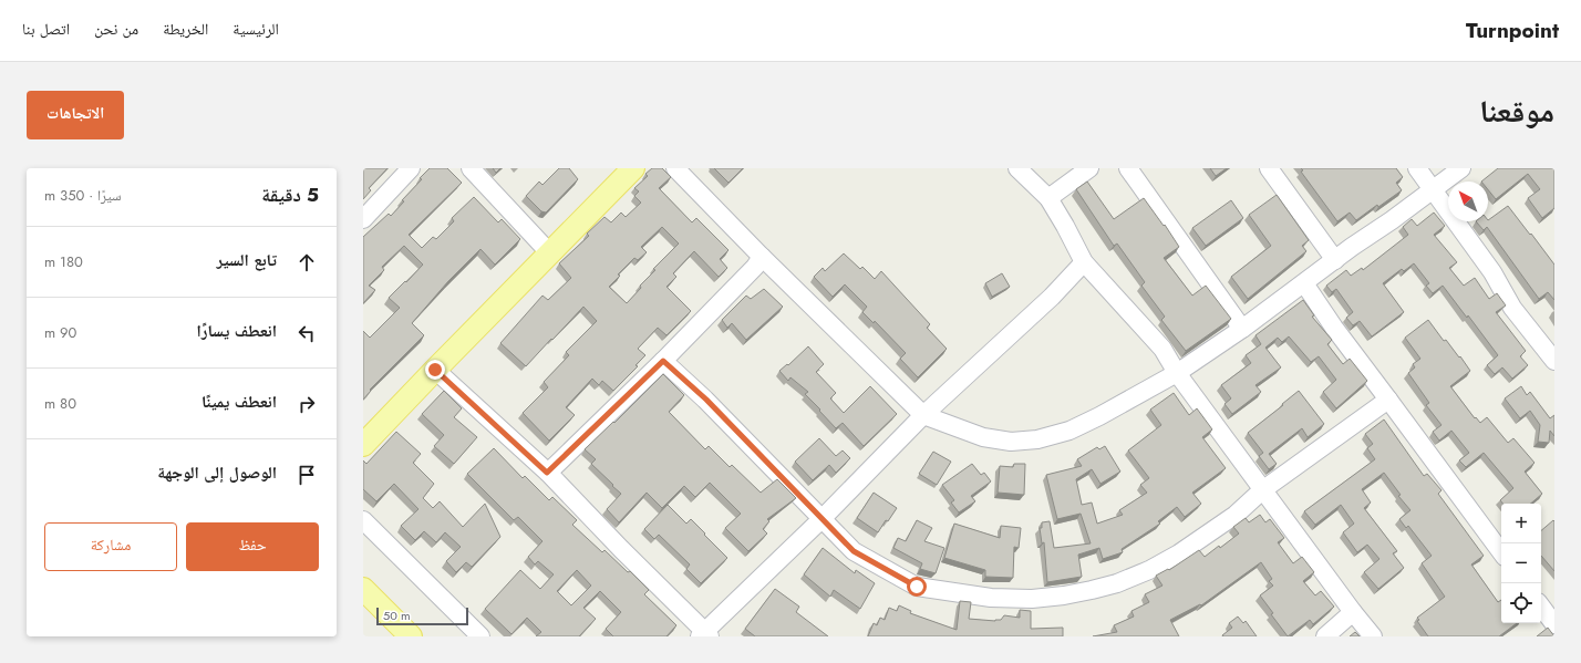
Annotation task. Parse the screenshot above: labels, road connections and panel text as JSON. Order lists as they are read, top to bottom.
{
  "scale_bar": "50 m",
  "north": "top left",
  "page": {
    "header": "Turnpoint",
    "nav": [
      "الرئيسية",
      "الخريطة",
      "من نحن",
      "اتصل بنا"
    ],
    "title": "موقعنا",
    "buttons": [
      "الاتجاهات",
      ["حفظ", "مشاركة"]
    ],
    "heading": ["5 دقيقة", "سيرًا · 350 m"],
    "list": [
      ["تابع السير", "180 m"],
      ["انعطف يسارًا", "90 m"],
      ["انعطف يمينًا", "80 m"],
      "الوصول إلى الوجهة"
    ],
    "map_buttons": ["+", "−"],
    "scale": "50 m"
  }
}
